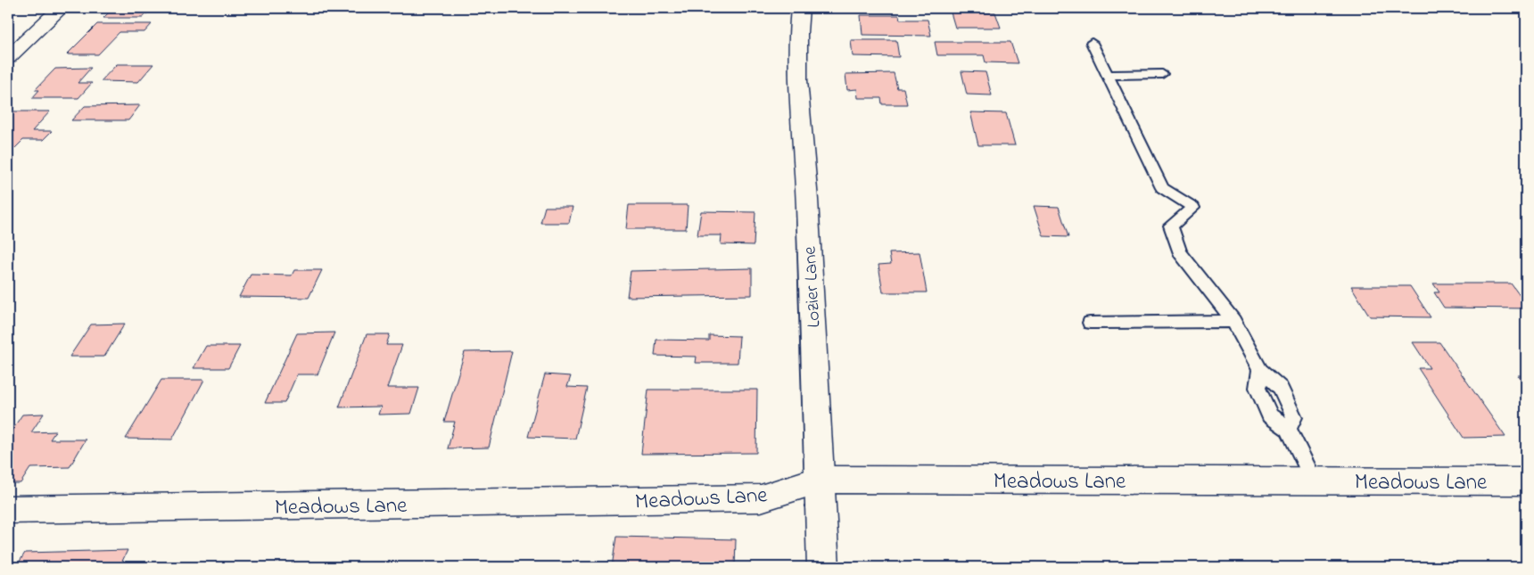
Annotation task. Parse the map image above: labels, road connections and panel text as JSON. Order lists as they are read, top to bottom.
{
  "streets": {
    "street": ["Lozier Lane", "Meadows Lane"]
  },
  "crossings": [
    ["Lozier Lane", "Meadows Lane"]
  ]
}
